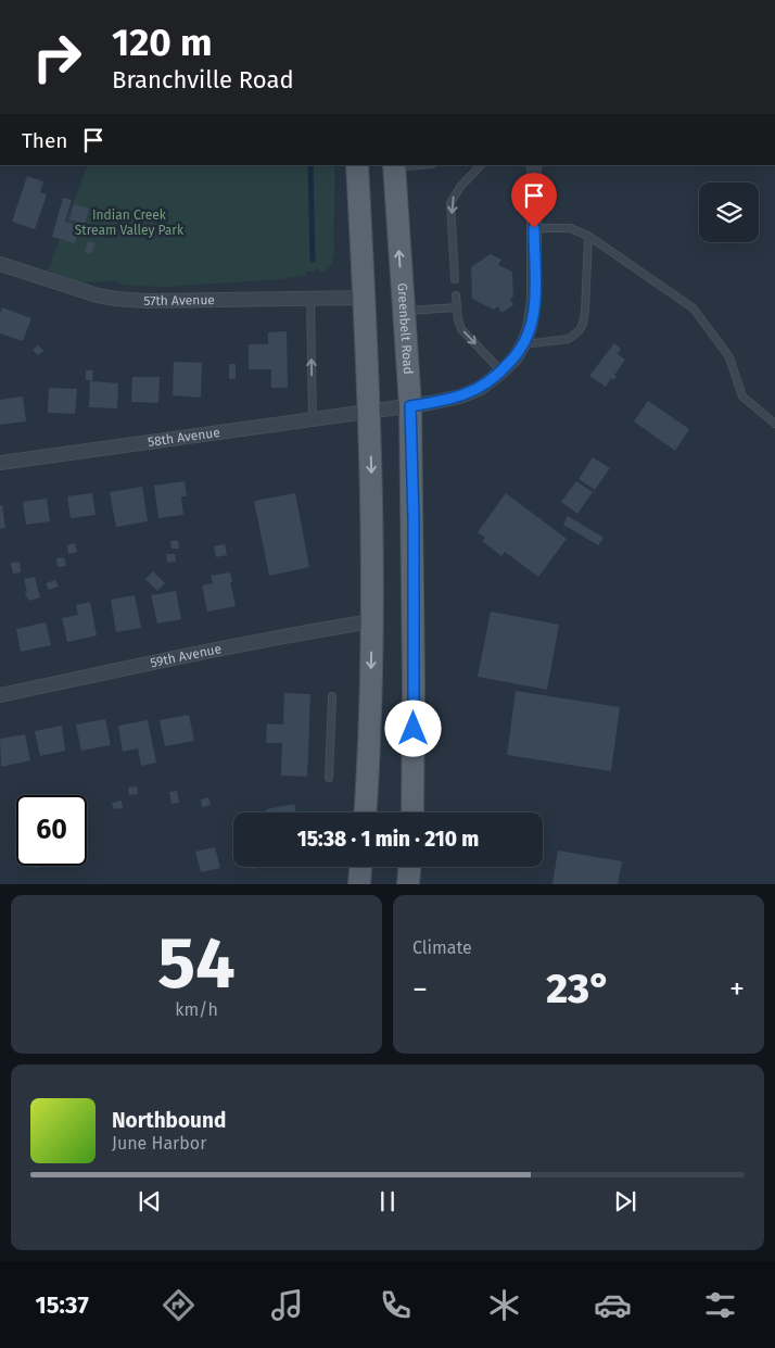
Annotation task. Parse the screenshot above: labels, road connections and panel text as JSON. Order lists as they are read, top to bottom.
{
  "streets": {
    "main road": ["Greenbelt Road"],
    "street": ["57th Avenue", "58th Avenue", "59th Avenue"]
  },
  "crossings": [
    ["Greenbelt Road", "58th Avenue"]
  ],
  "parks": ["Indian Creek Stream Valley Park"],
  "page": {
    "turn": ["120 m", "Branchville Road"],
    "then": "Then",
    "limit": "60",
    "trip": "15:38 · 1 min · 210 m",
    "tile": [
      ["54", "km/h"],
      "Climate"
    ],
    "heat": ["−", "23°", "+"],
    "song": ["Northbound", "June Harbor"],
    "tabs": "15:37"
  }
}
